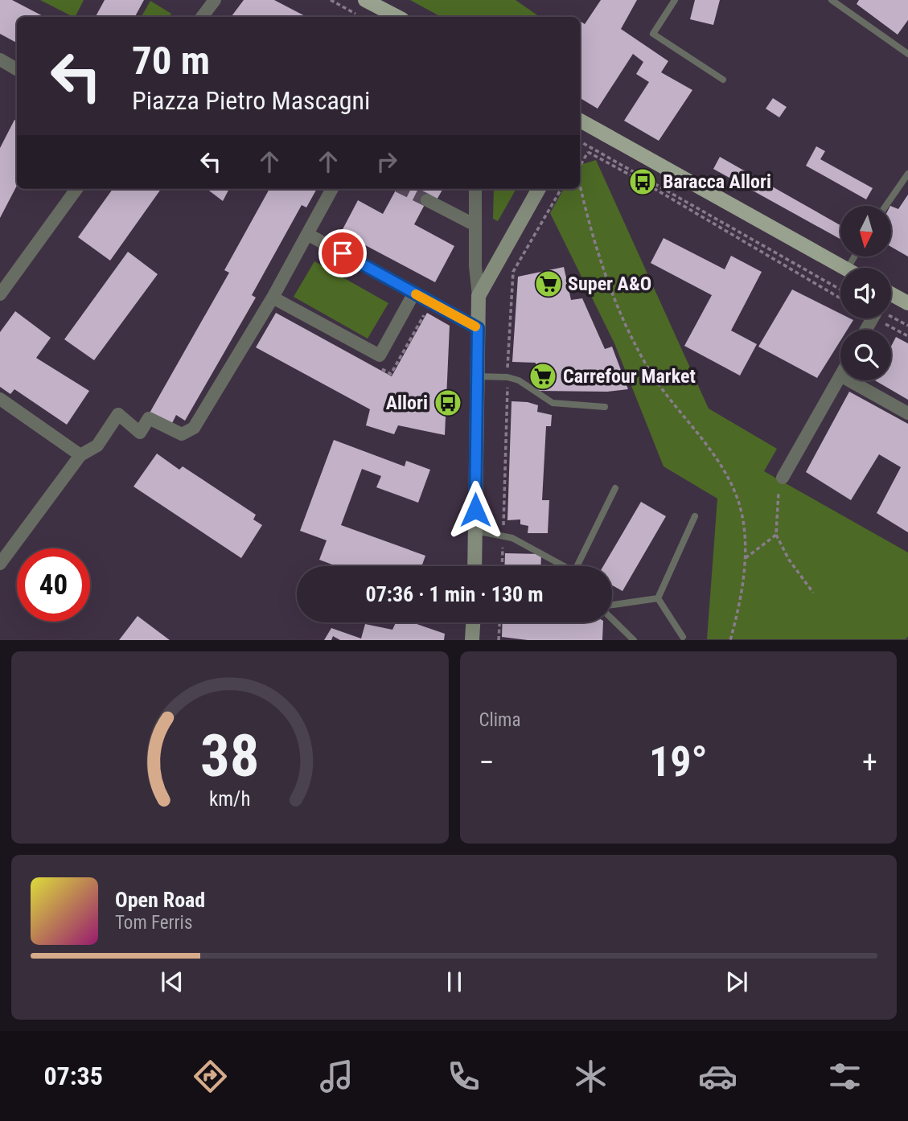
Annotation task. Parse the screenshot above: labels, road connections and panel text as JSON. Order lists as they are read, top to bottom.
{
  "places": {
    "bus stop": ["Baracca Allori", "Allori"],
    "supermarket": ["Super A&O", "Carrefour Market"]
  },
  "north": "bottom",
  "page": {
    "turn": ["70 m", "Piazza Pietro Mascagni"],
    "limit": "40",
    "trip": "07:36 · 1 min · 130 m",
    "tile": "Clima",
    "heat": ["−", "19°", "+"],
    "song": ["Open Road", "Tom Ferris"],
    "tabs": "07:35",
    "gauge": ["38", "km/h"]
  }
}
